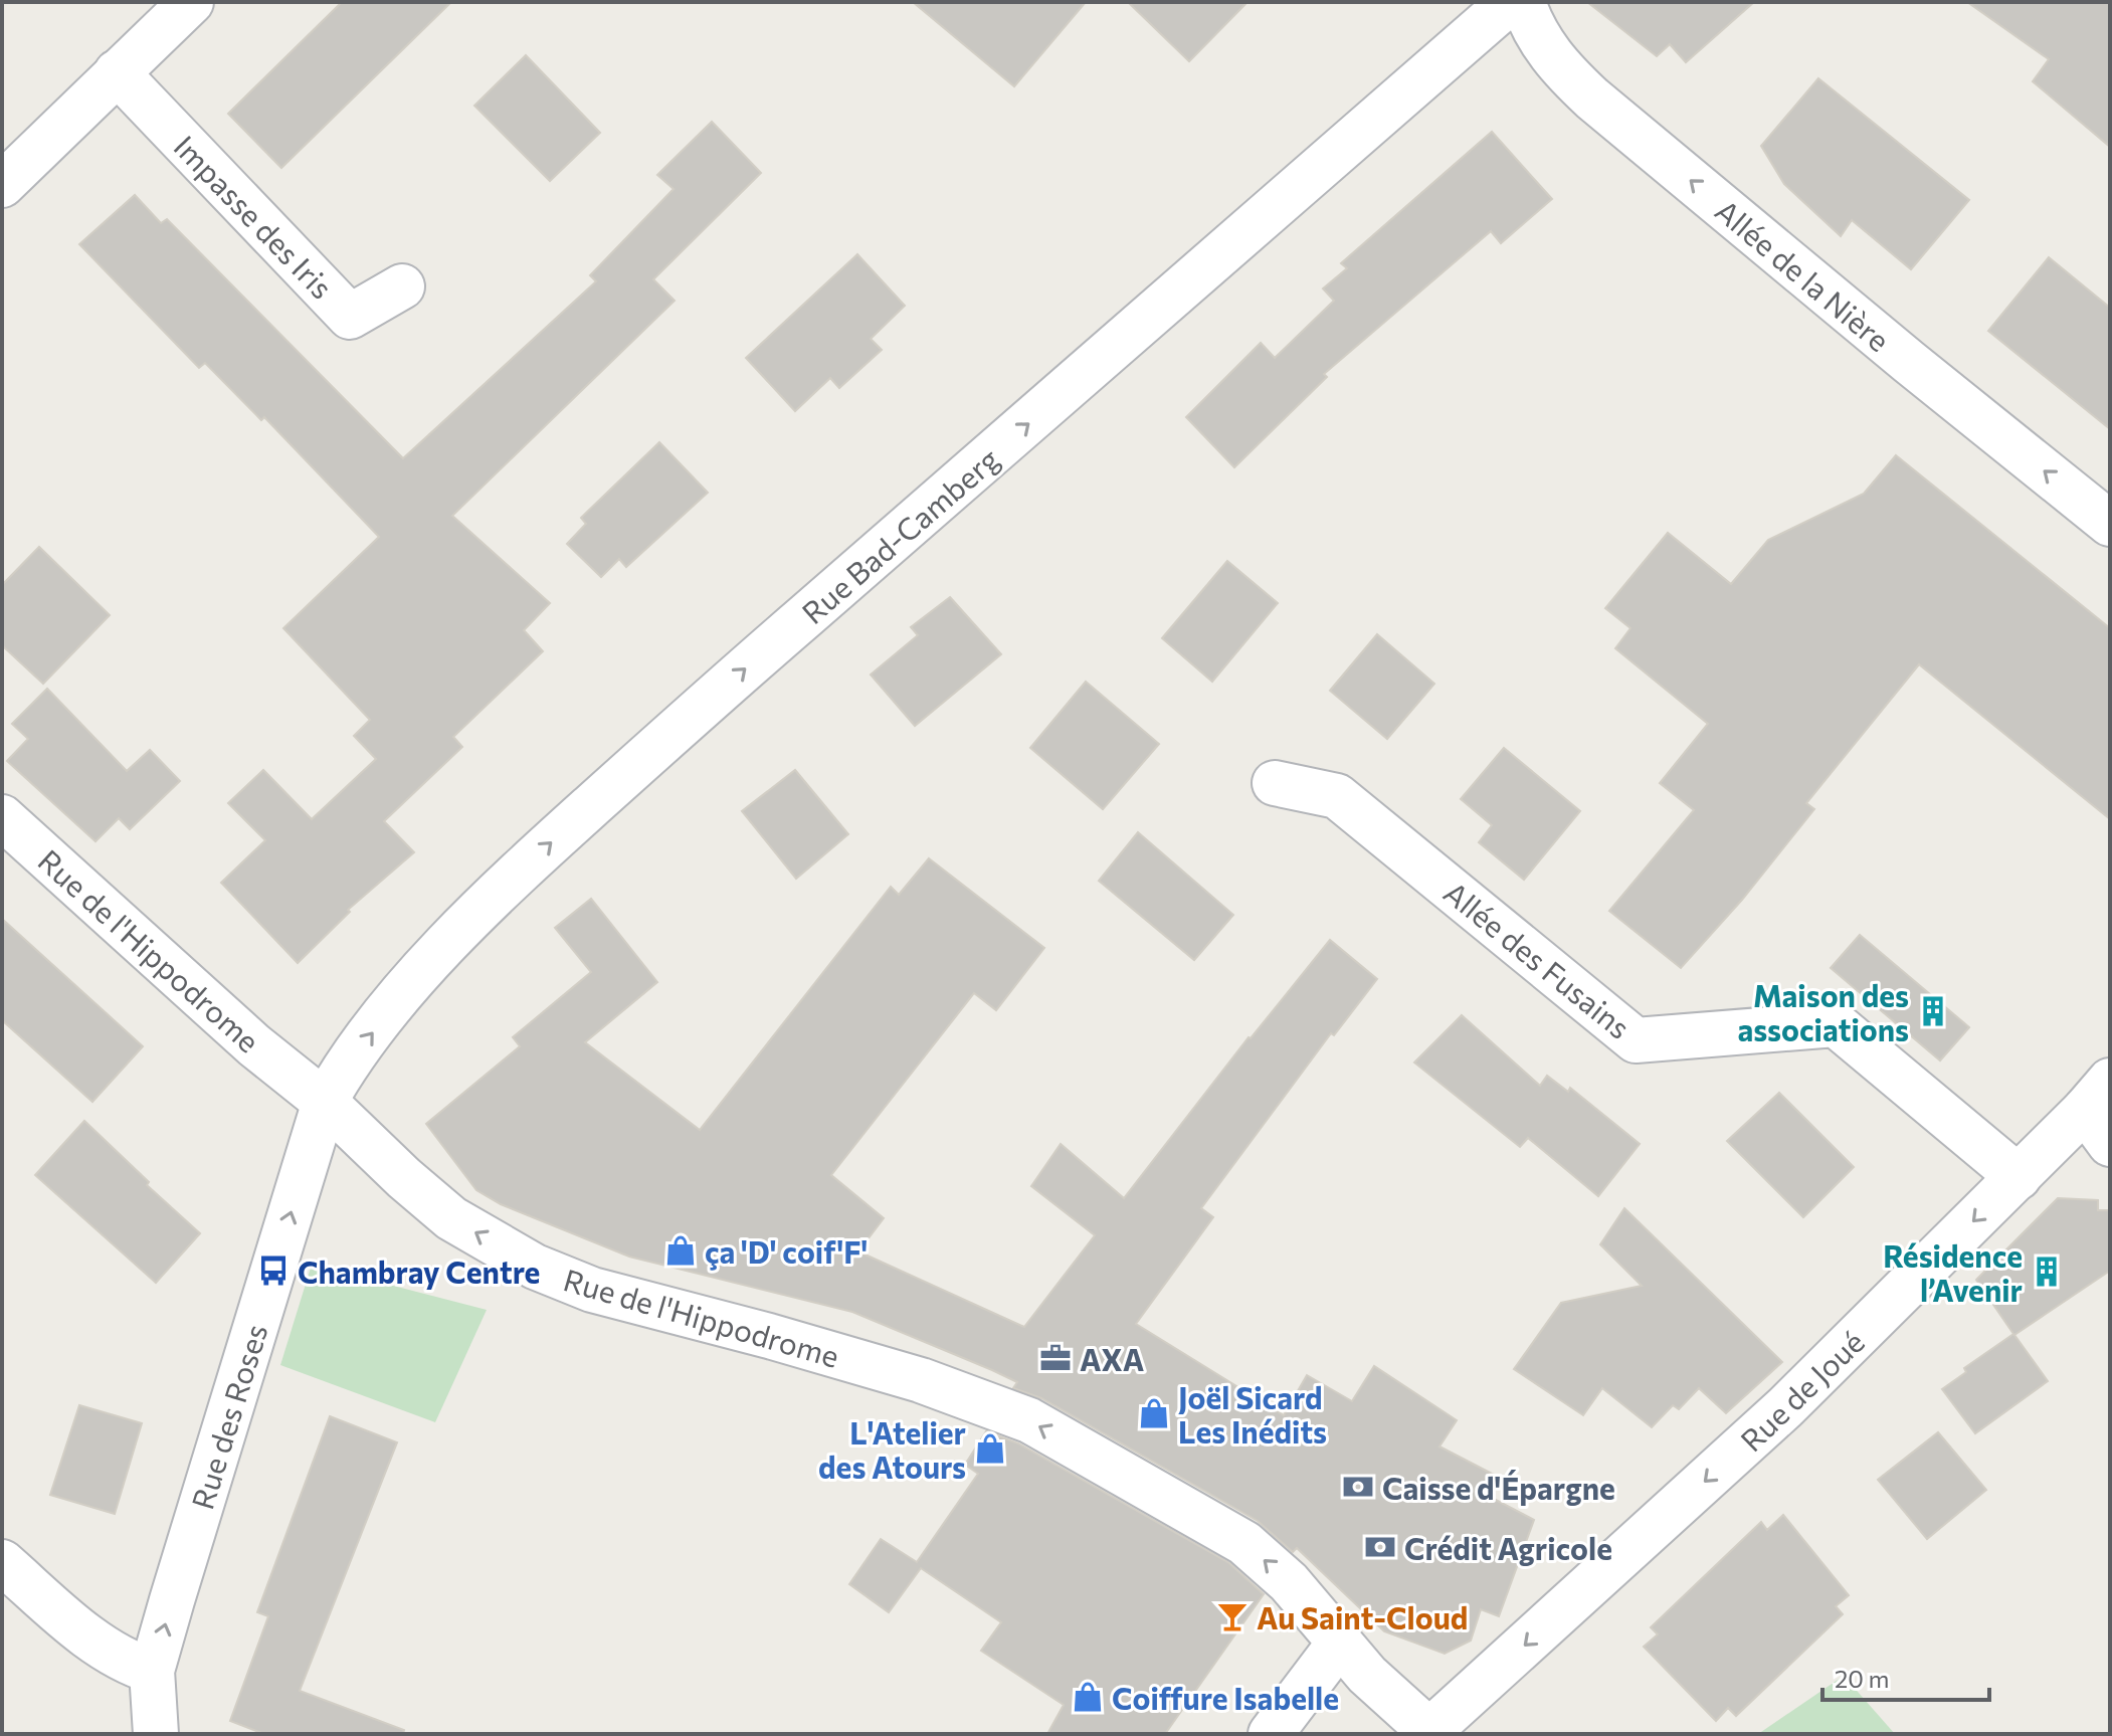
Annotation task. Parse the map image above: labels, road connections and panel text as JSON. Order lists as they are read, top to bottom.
{
  "streets": {
    "street": [
      "Impasse des Iris",
      "Allée de la Nière",
      "Rue Bad-Camberg",
      "Rue de l'Hippodrome",
      "Allée des Fusains",
      "Rue de Joué",
      "Rue des Roses"
    ]
  },
  "crossings": [
    ["Rue Bad-Camberg", "Rue de l'Hippodrome"],
    ["Rue Bad-Camberg", "Rue des Roses"],
    ["Rue de l'Hippodrome", "Rue de Joué"],
    ["Rue de l'Hippodrome", "Rue des Roses"],
    ["Allée des Fusains", "Rue de Joué"]
  ],
  "one_way": [
    "Allée de la Nière",
    "Rue Bad-Camberg",
    "Rue de l'Hippodrome",
    "Rue de Joué",
    "Rue des Roses"
  ],
  "places": {
    "building": ["Maison des associations", "Résidence l’Avenir"],
    "shop": [
      "ça 'D' coif'F'",
      "Joël Sicard Les Inédits",
      "L'Atelier des Atours",
      "Coiffure Isabelle"
    ],
    "bus stop": ["Chambray Centre"],
    "office": ["AXA"],
    "bank": ["Caisse d'Épargne", "Crédit Agricole"],
    "bar": ["Au Saint-Cloud"]
  },
  "scale_bar": "20 m"
}
